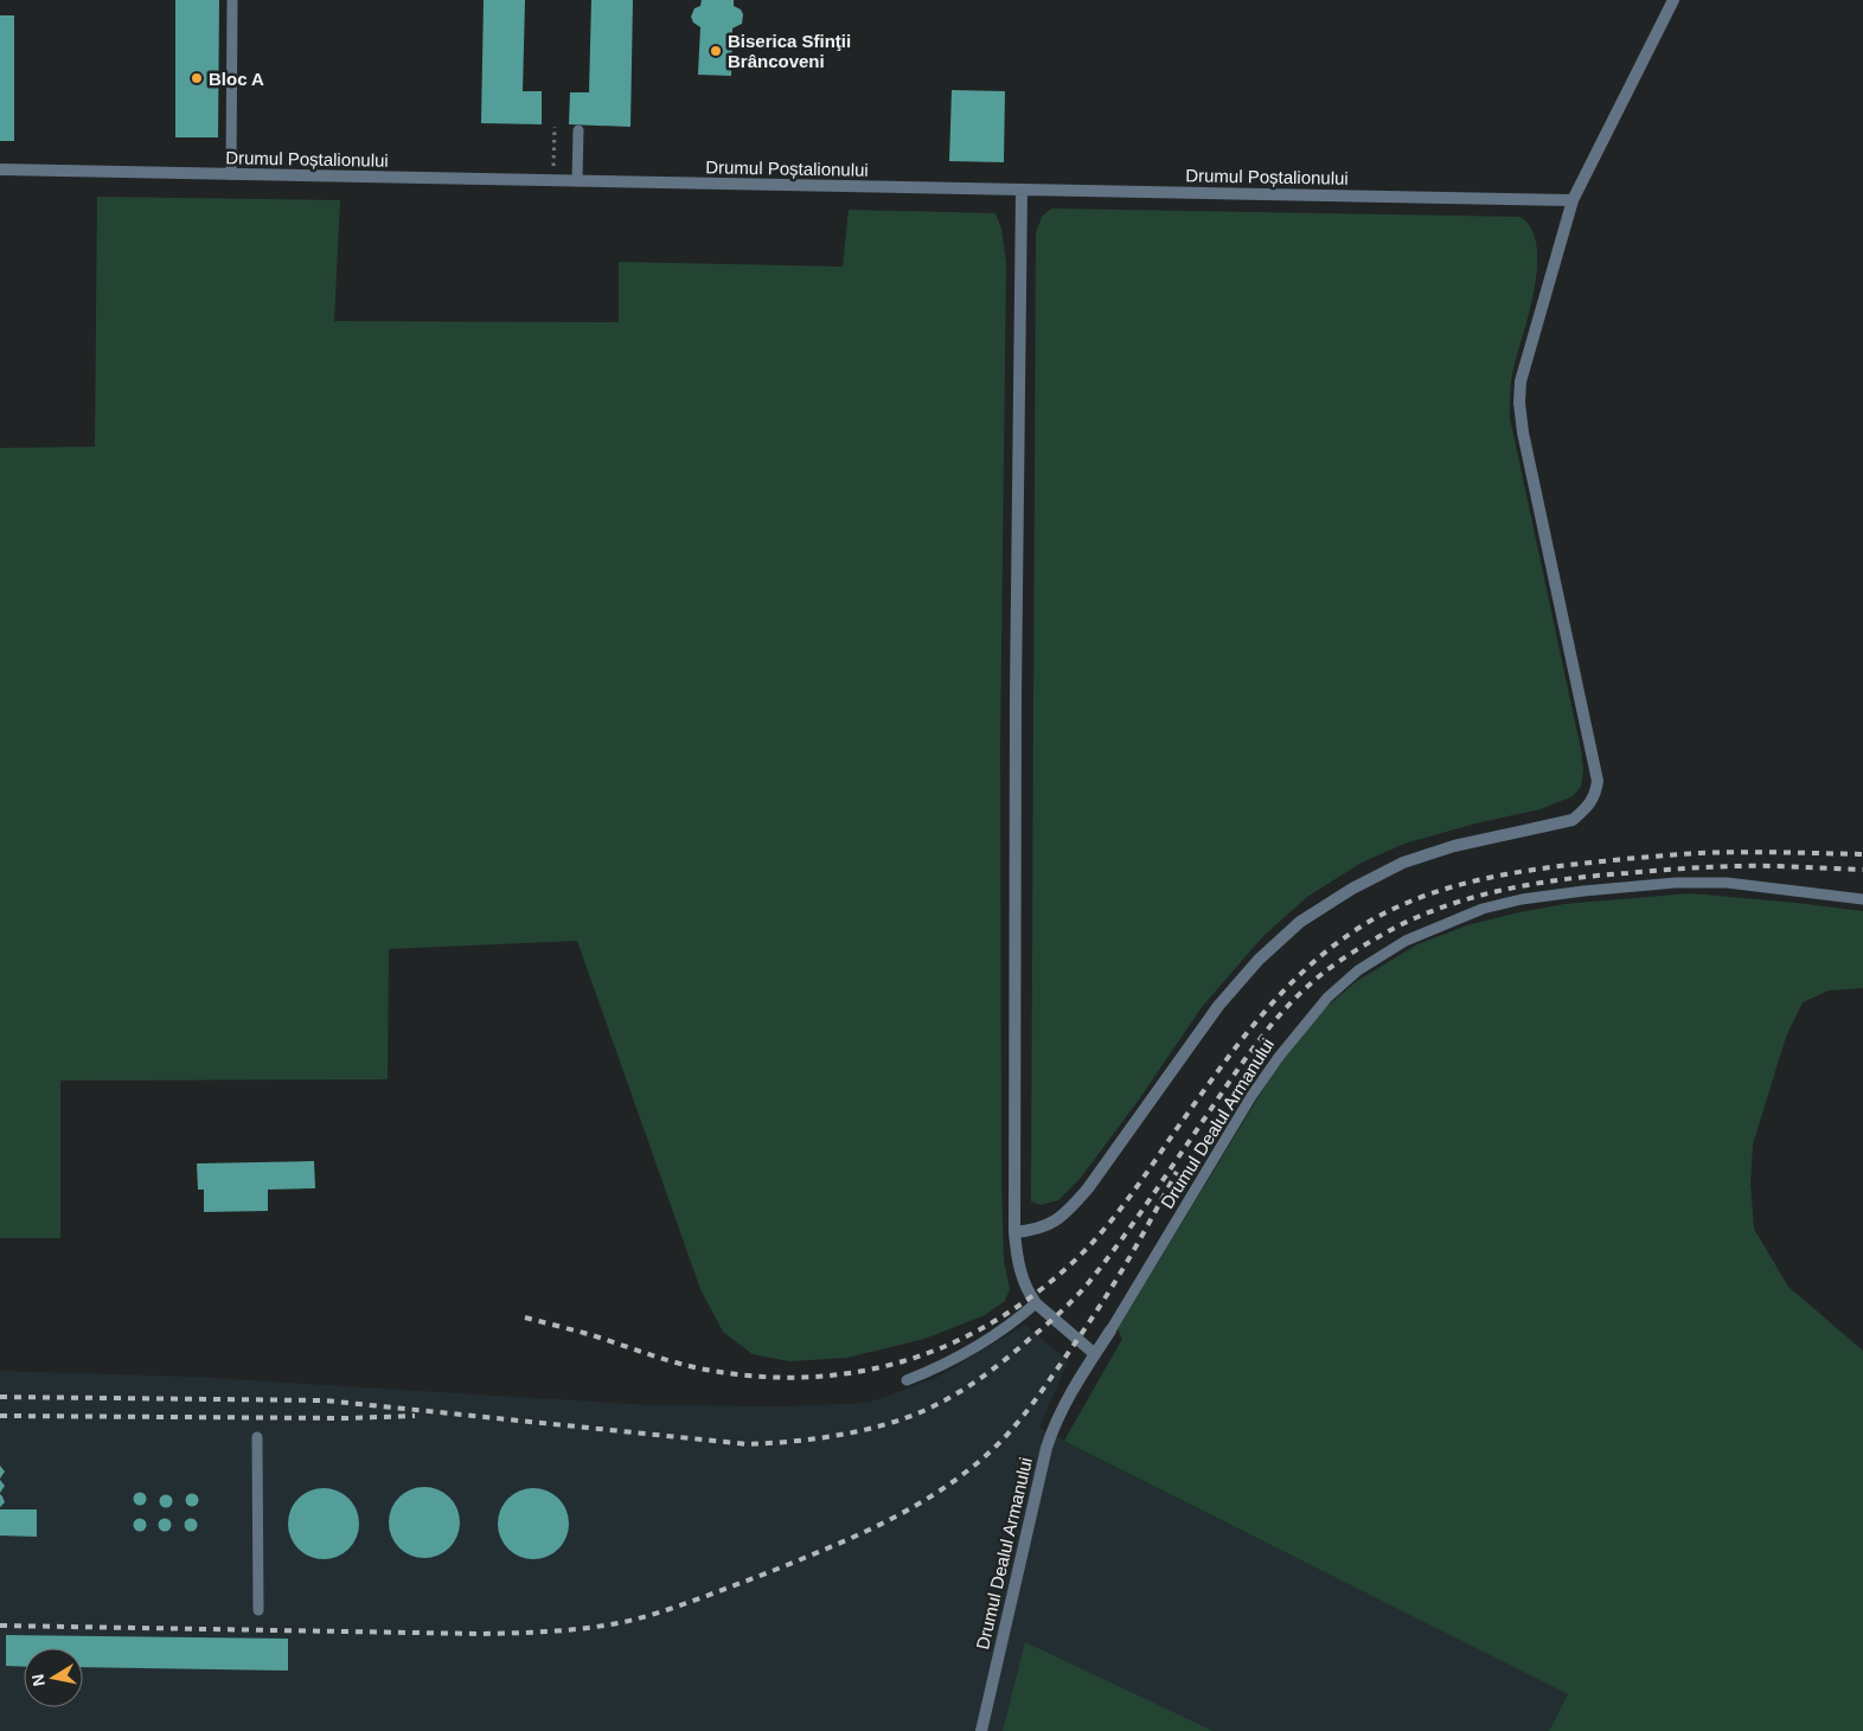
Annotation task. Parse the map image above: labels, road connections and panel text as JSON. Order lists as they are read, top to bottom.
{
  "streets": {
    "street": ["Drumul Poștalionului", "Drumul Dealul Armanului"]
  },
  "places": ["Biserica Sfinţii Brâncoveni", "Bloc A"],
  "north": "left"
}
